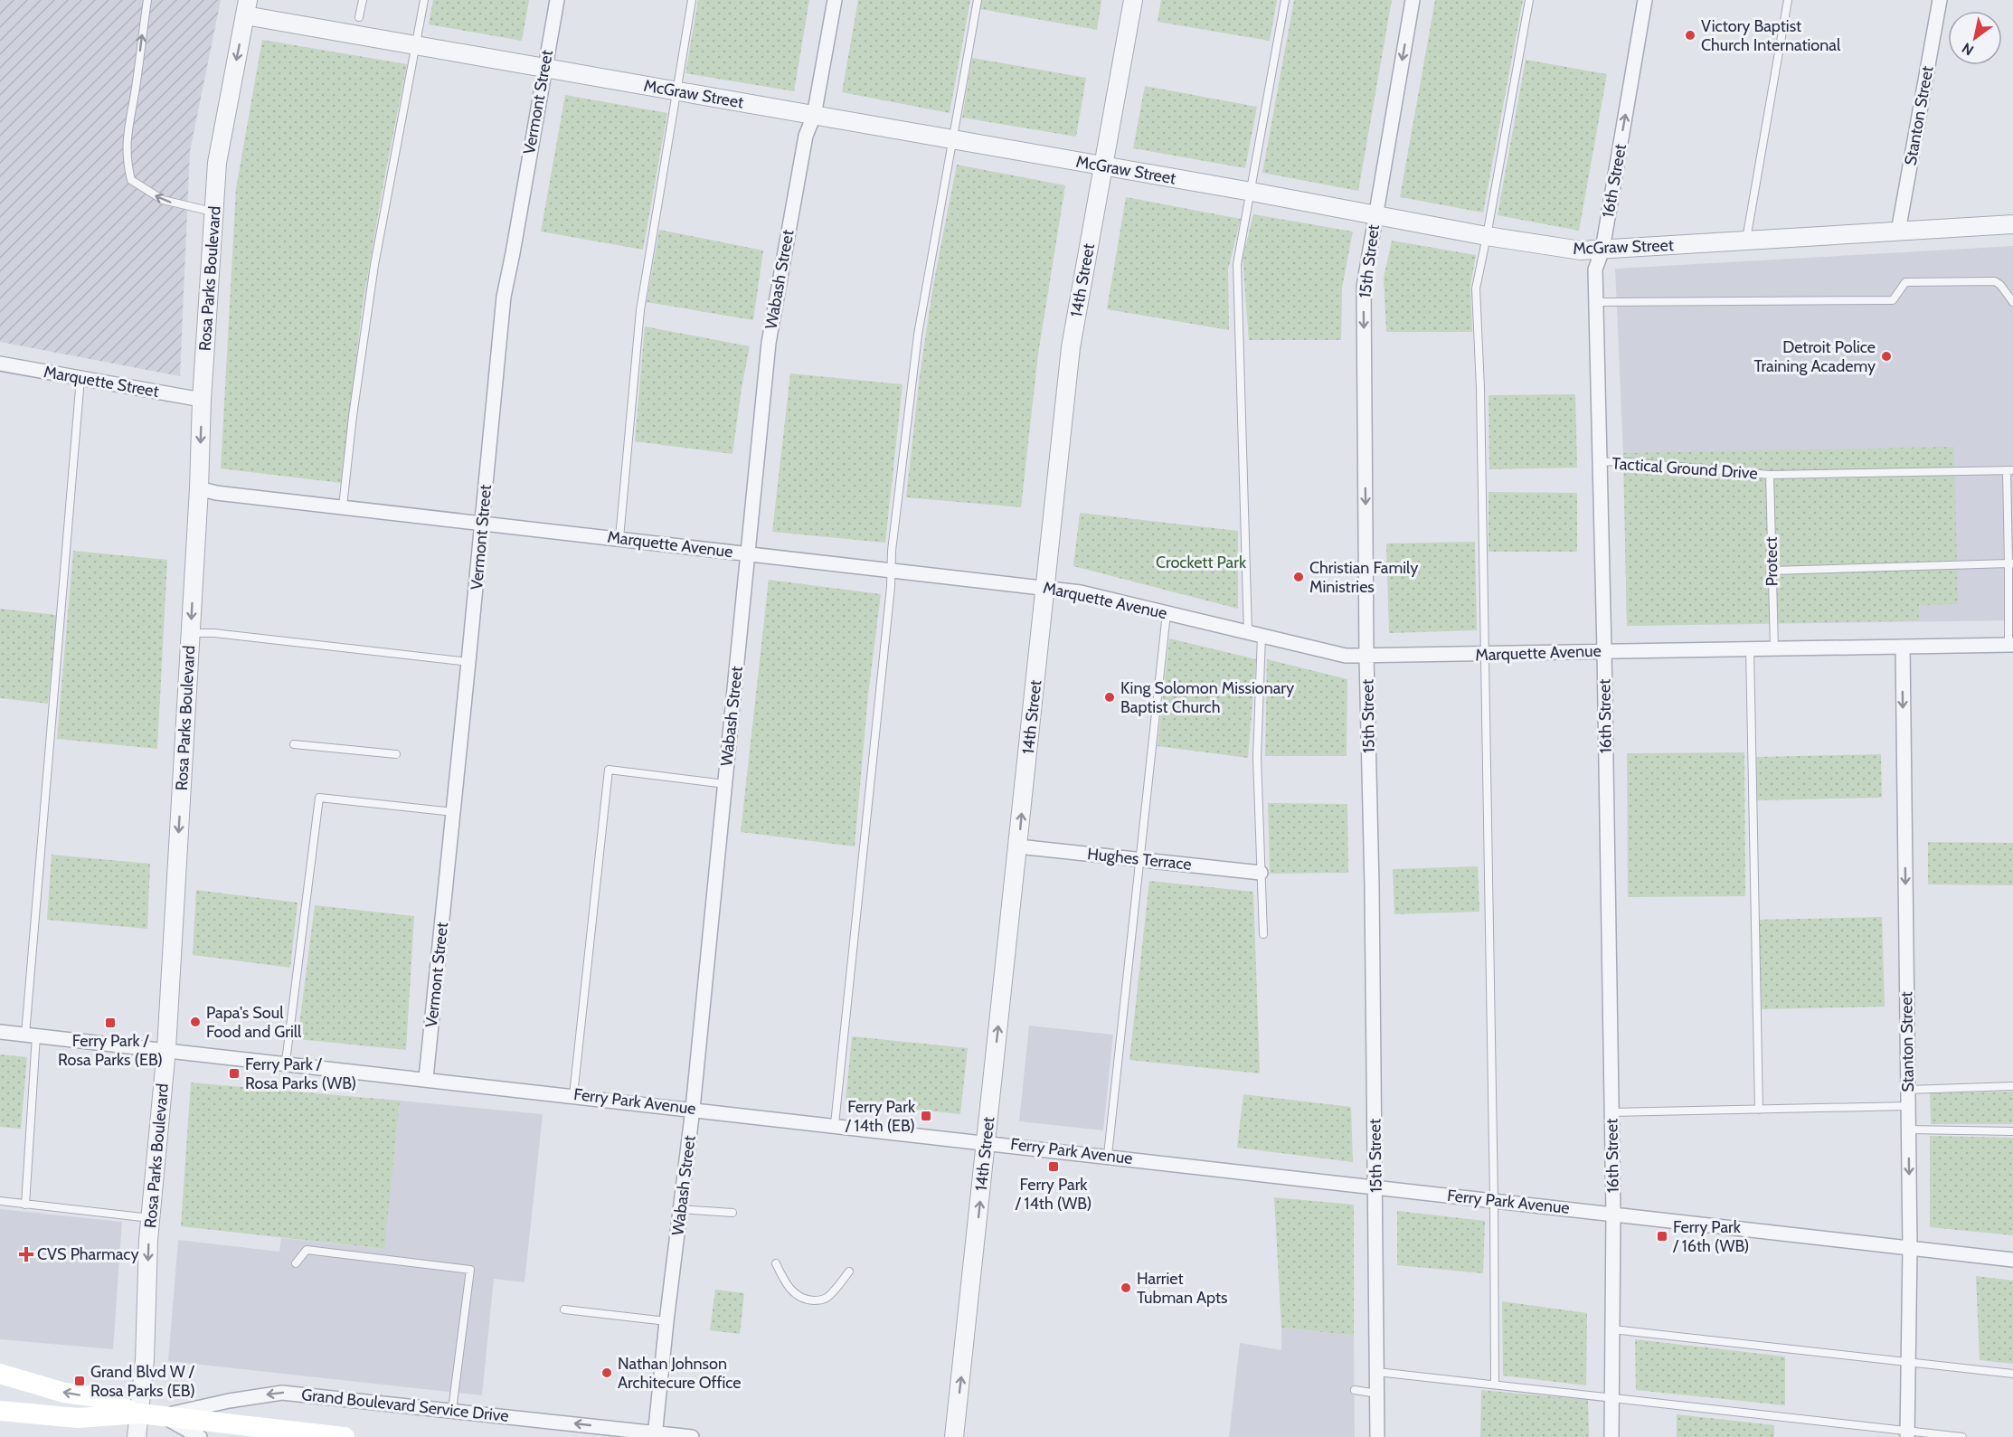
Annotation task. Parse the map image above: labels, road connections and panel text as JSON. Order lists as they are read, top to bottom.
{
  "streets": {
    "street": [
      "McGraw Street",
      "Vermont Street",
      "Stanton Street",
      "16th Street",
      "15th Street",
      "Rosa Parks Boulevard",
      "Wabash Street",
      "14th Street",
      "Marquette Street",
      "Marquette Avenue",
      "Hughes Terrace",
      "Ferry Park Avenue",
      "Grand Boulevard Service Drive"
    ],
    "lane": ["Tactical Ground Drive", "Protect"]
  },
  "crossings": [
    ["McGraw Street", "Vermont Street"],
    ["McGraw Street", "Stanton Street"],
    ["McGraw Street", "16th Street"],
    ["McGraw Street", "15th Street"],
    ["McGraw Street", "Rosa Parks Boulevard"],
    ["McGraw Street", "Wabash Street"],
    ["McGraw Street", "14th Street"],
    ["Vermont Street", "Marquette Avenue"],
    ["Vermont Street", "Ferry Park Avenue"],
    ["Stanton Street", "Marquette Avenue"],
    ["Stanton Street", "Ferry Park Avenue"],
    ["16th Street", "Tactical Ground Drive"],
    ["16th Street", "Marquette Avenue"],
    ["16th Street", "Ferry Park Avenue"],
    ["15th Street", "Marquette Avenue"],
    ["15th Street", "Ferry Park Avenue"],
    ["Rosa Parks Boulevard", "Marquette Street"],
    ["Rosa Parks Boulevard", "Marquette Avenue"],
    ["Rosa Parks Boulevard", "Ferry Park Avenue"],
    ["Wabash Street", "Marquette Avenue"],
    ["Wabash Street", "Ferry Park Avenue"],
    ["Wabash Street", "Grand Boulevard Service Drive"],
    ["14th Street", "Marquette Avenue"],
    ["14th Street", "Hughes Terrace"],
    ["14th Street", "Ferry Park Avenue"],
    ["Tactical Ground Drive", "Protect"],
    ["Marquette Avenue", "Protect"]
  ],
  "one_way": [
    "Stanton Street",
    "15th Street",
    "Rosa Parks Boulevard",
    "14th Street",
    "Grand Boulevard Service Drive"
  ],
  "parks": ["Crockett Park"],
  "places": {
    "other": [
      "Victory Baptist Church International",
      "Detroit Police Training Academy",
      "Christian Family Ministries",
      "King Solomon Missionary Baptist Church",
      "Papa's Soul Food and Grill",
      "Harriet Tubman Apts",
      "Nathan Johnson Architecure Office"
    ],
    "transit": [
      "Ferry Park / Rosa Parks (EB)",
      "Ferry Park / Rosa Parks (WB)",
      "Ferry Park / 14th (EB)",
      "Ferry Park / 14th (WB)",
      "Ferry Park / 16th (WB)",
      "Grand Blvd W / Rosa Parks (EB)"
    ],
    "health": ["CVS Pharmacy"]
  },
  "north": "bottom left"
}
